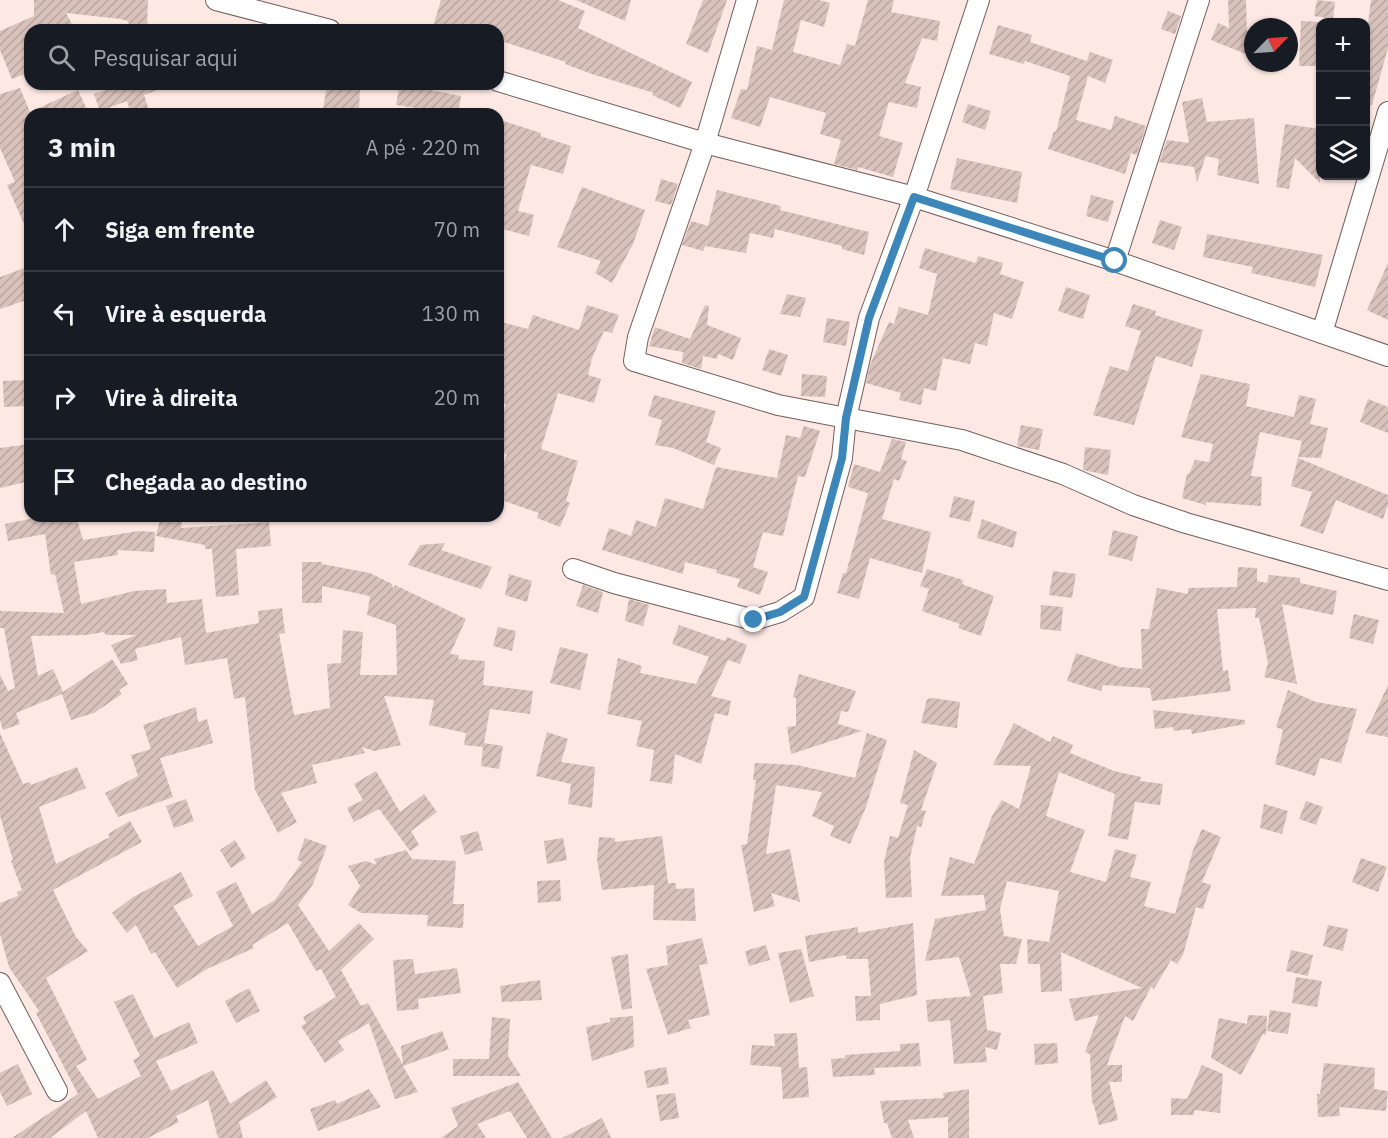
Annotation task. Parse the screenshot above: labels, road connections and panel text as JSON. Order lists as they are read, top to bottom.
{
  "north": "top right",
  "page": {
    "map_buttons": ["+", "−"],
    "search": "Pesquisar aqui",
    "heading": ["3 min", "A pé · 220 m"],
    "list": [
      ["Siga em frente", "70 m"],
      ["Vire à esquerda", "130 m"],
      ["Vire à direita", "20 m"],
      "Chegada ao destino"
    ]
  }
}
